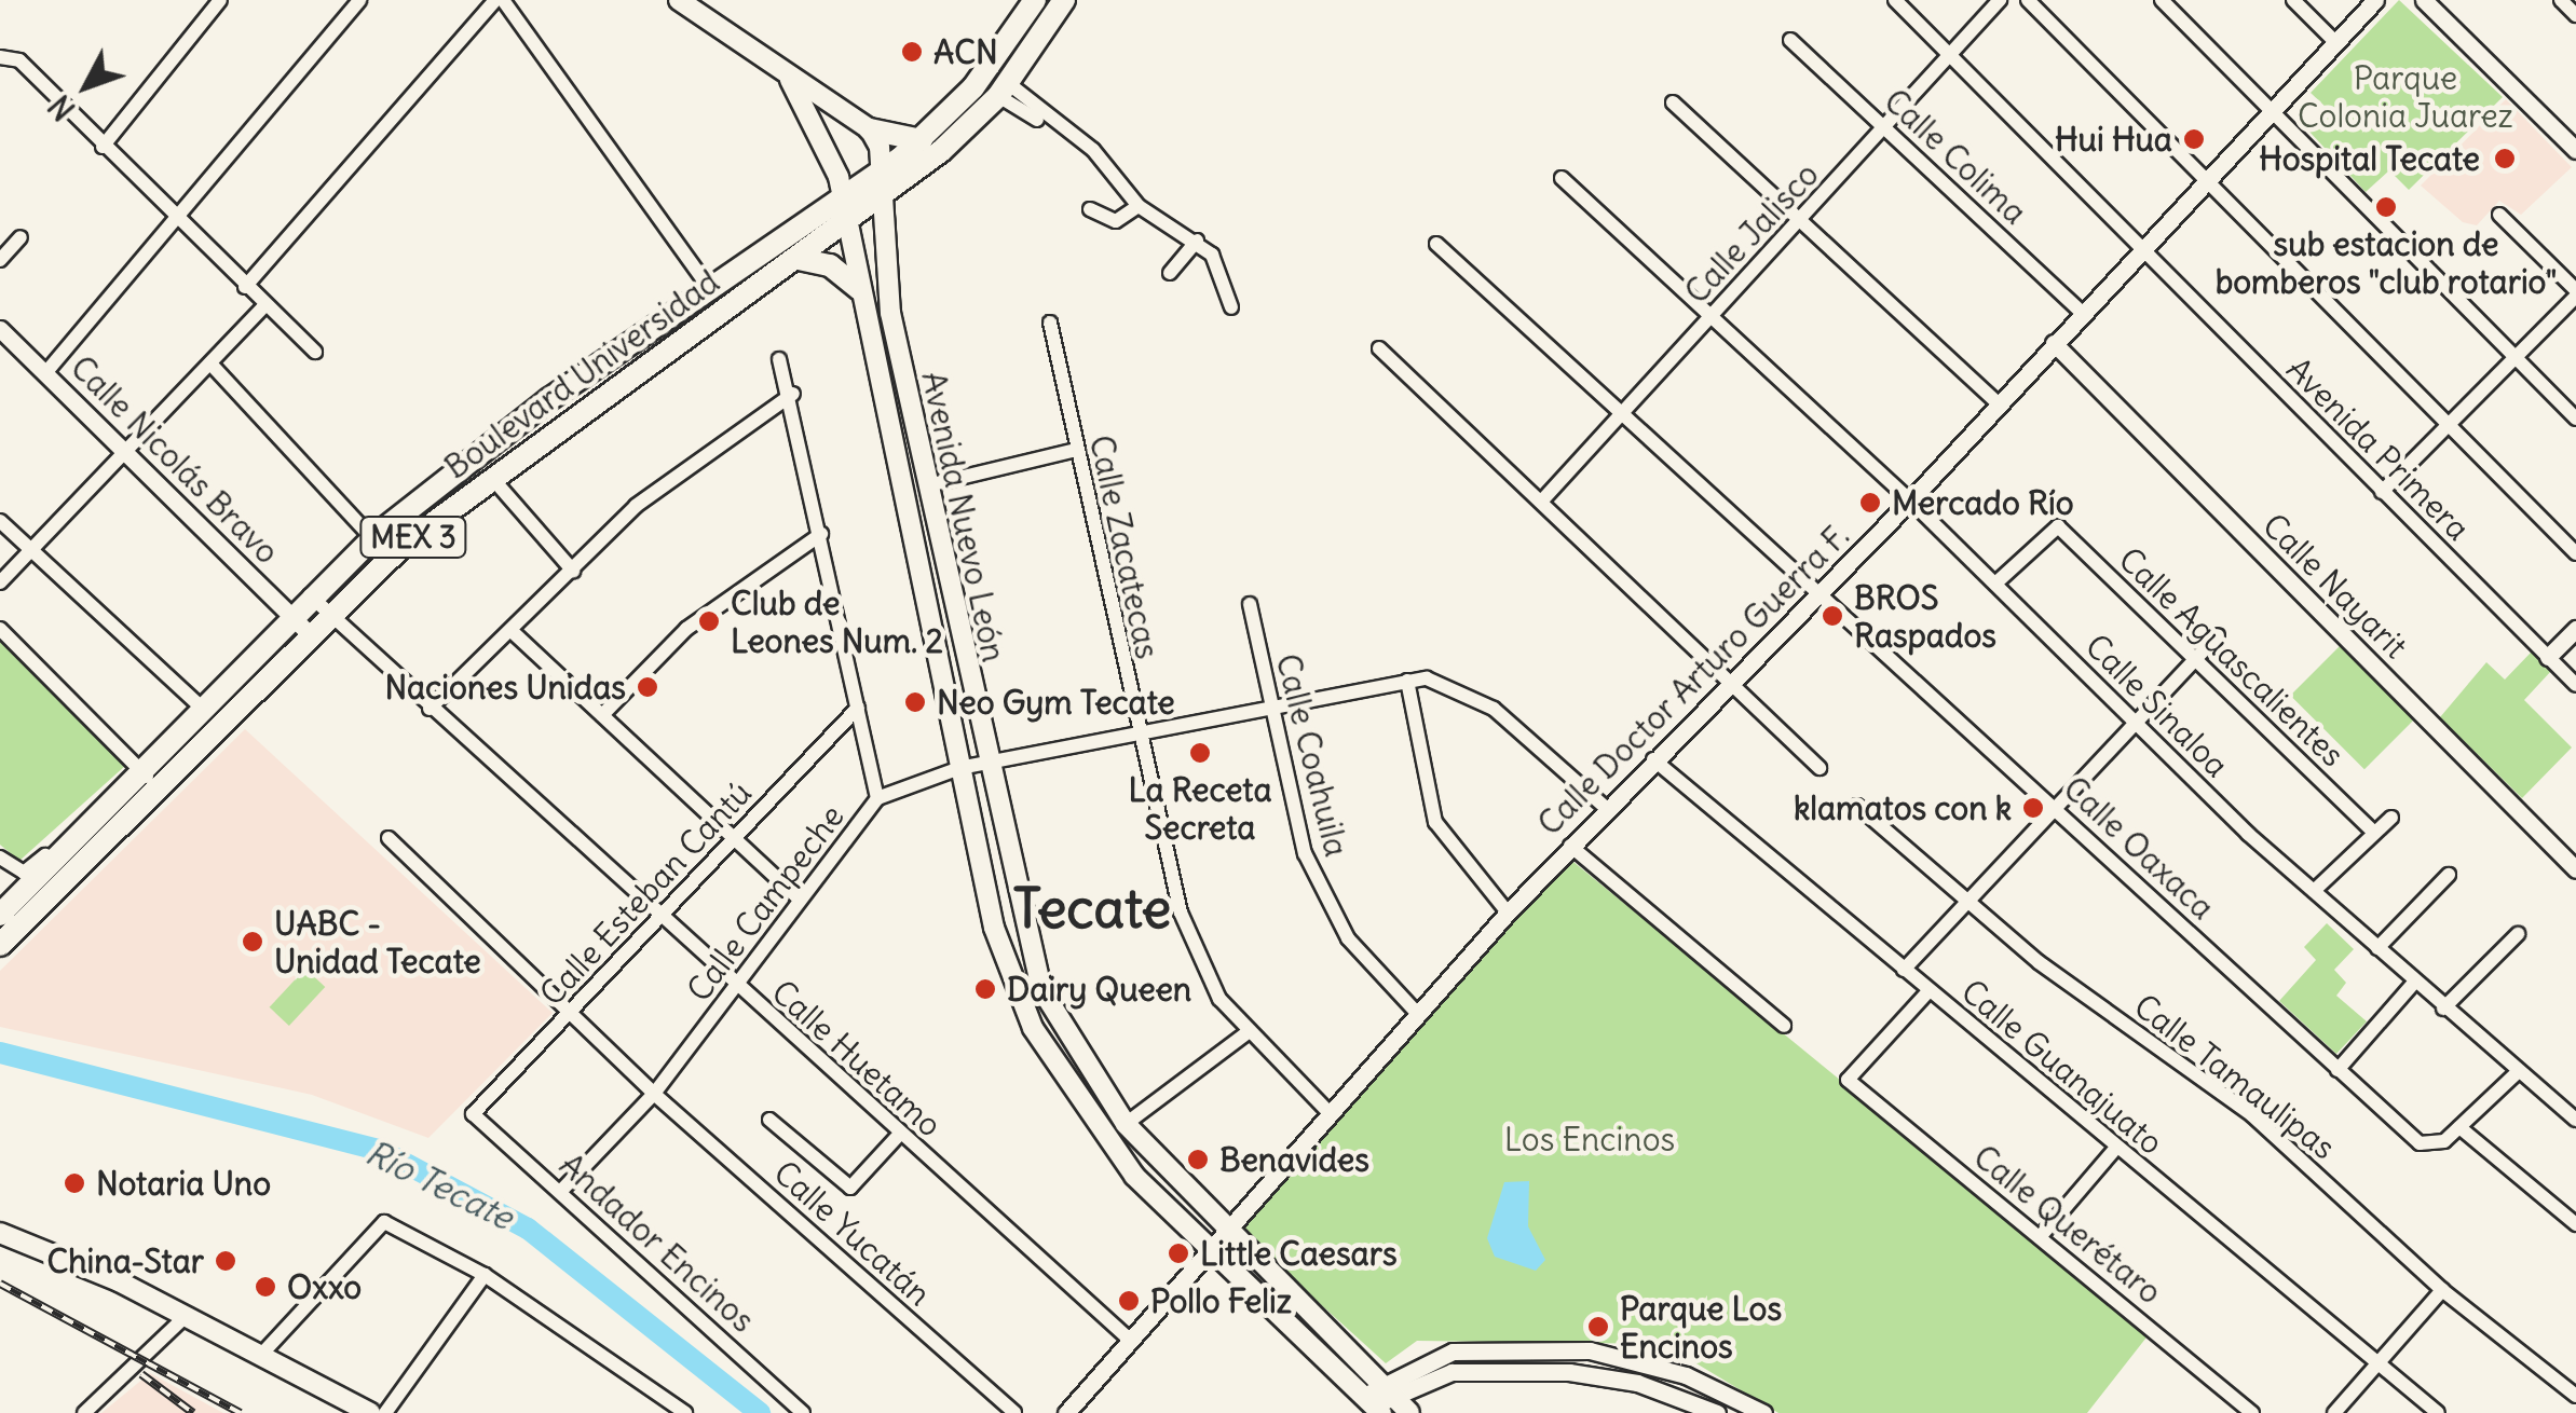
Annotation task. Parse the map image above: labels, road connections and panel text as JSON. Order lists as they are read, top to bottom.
{
  "streets": {
    "main road": ["Boulevard Universidad", "Avenida Nuevo León", "MEX 3"],
    "street": [
      "Calle Colima",
      "Calle Jalisco",
      "Avenida Primera",
      "Calle Nicolás Bravo",
      "Calle Zacatecas",
      "Calle Nayarit",
      "Calle Aguascalientes",
      "Calle Doctor Arturo Guerra F.",
      "Calle Sinaloa",
      "Calle Coahuila",
      "Calle Oaxaca",
      "Calle Esteban Cantú",
      "Calle Campeche",
      "Calle Huetamo",
      "Calle Guanajuato",
      "Calle Tamaulipas",
      "Calle Querétaro",
      "Calle Yucatán",
      "Andador Encinos"
    ]
  },
  "crossings": [
    ["Calle Colima", "Calle Jalisco"],
    ["Calle Colima", "Calle Doctor Arturo Guerra F."],
    ["Calle Jalisco", "Avenida Primera"],
    ["Calle Jalisco", "Calle Sinaloa"],
    ["Calle Jalisco", "Calle Oaxaca"],
    ["Boulevard Universidad", "Calle Nicolás Bravo"],
    ["Boulevard Universidad", "Avenida Nuevo León"],
    ["Boulevard Universidad", "Calle Huetamo"],
    ["Avenida Primera", "Calle Doctor Arturo Guerra F."],
    ["Avenida Nuevo León", "Calle Doctor Arturo Guerra F."],
    ["Avenida Nuevo León", "Calle Campeche"],
    ["Calle Zacatecas", "Calle Doctor Arturo Guerra F."],
    ["Calle Zacatecas", "Calle Campeche"],
    ["Calle Nayarit", "Calle Doctor Arturo Guerra F."],
    ["Calle Aguascalientes", "Calle Sinaloa"],
    ["Calle Doctor Arturo Guerra F.", "Calle Sinaloa"],
    ["Calle Doctor Arturo Guerra F.", "Calle Coahuila"],
    ["Calle Doctor Arturo Guerra F.", "Calle Oaxaca"],
    ["Calle Doctor Arturo Guerra F.", "Calle Campeche"],
    ["Calle Doctor Arturo Guerra F.", "Calle Huetamo"],
    ["Calle Doctor Arturo Guerra F.", "Calle Guanajuato"],
    ["Calle Coahuila", "Calle Campeche"],
    ["Calle Esteban Cantú", "Calle Huetamo"],
    ["Calle Esteban Cantú", "Calle Yucatán"],
    ["Calle Esteban Cantú", "Andador Encinos"],
    ["Calle Campeche", "Calle Huetamo"],
    ["Calle Campeche", "Calle Yucatán"],
    ["Calle Campeche", "Andador Encinos"],
    ["Calle Guanajuato", "Calle Querétaro"]
  ],
  "districts": ["Tecate"],
  "water": ["Río Tecate"],
  "parks": ["Parque Colonia Juarez", "Los Encinos"],
  "places": [
    "ACN",
    "Hui Hua",
    "Hospital Tecate",
    "sub estacion de bomberos \"club rotario\"",
    "Mercado Río",
    "BROS Raspados",
    "Club de Leones Num. 2",
    "Naciones Unidas",
    "Neo Gym Tecate",
    "La Receta Secreta",
    "klamatos con k",
    "UABC - Unidad Tecate",
    "Dairy Queen",
    "Benavides",
    "Notaria Uno",
    "Little Caesars",
    "China-Star",
    "Oxxo",
    "Pollo Feliz",
    "Parque Los Encinos"
  ],
  "north": "bottom left"
}
